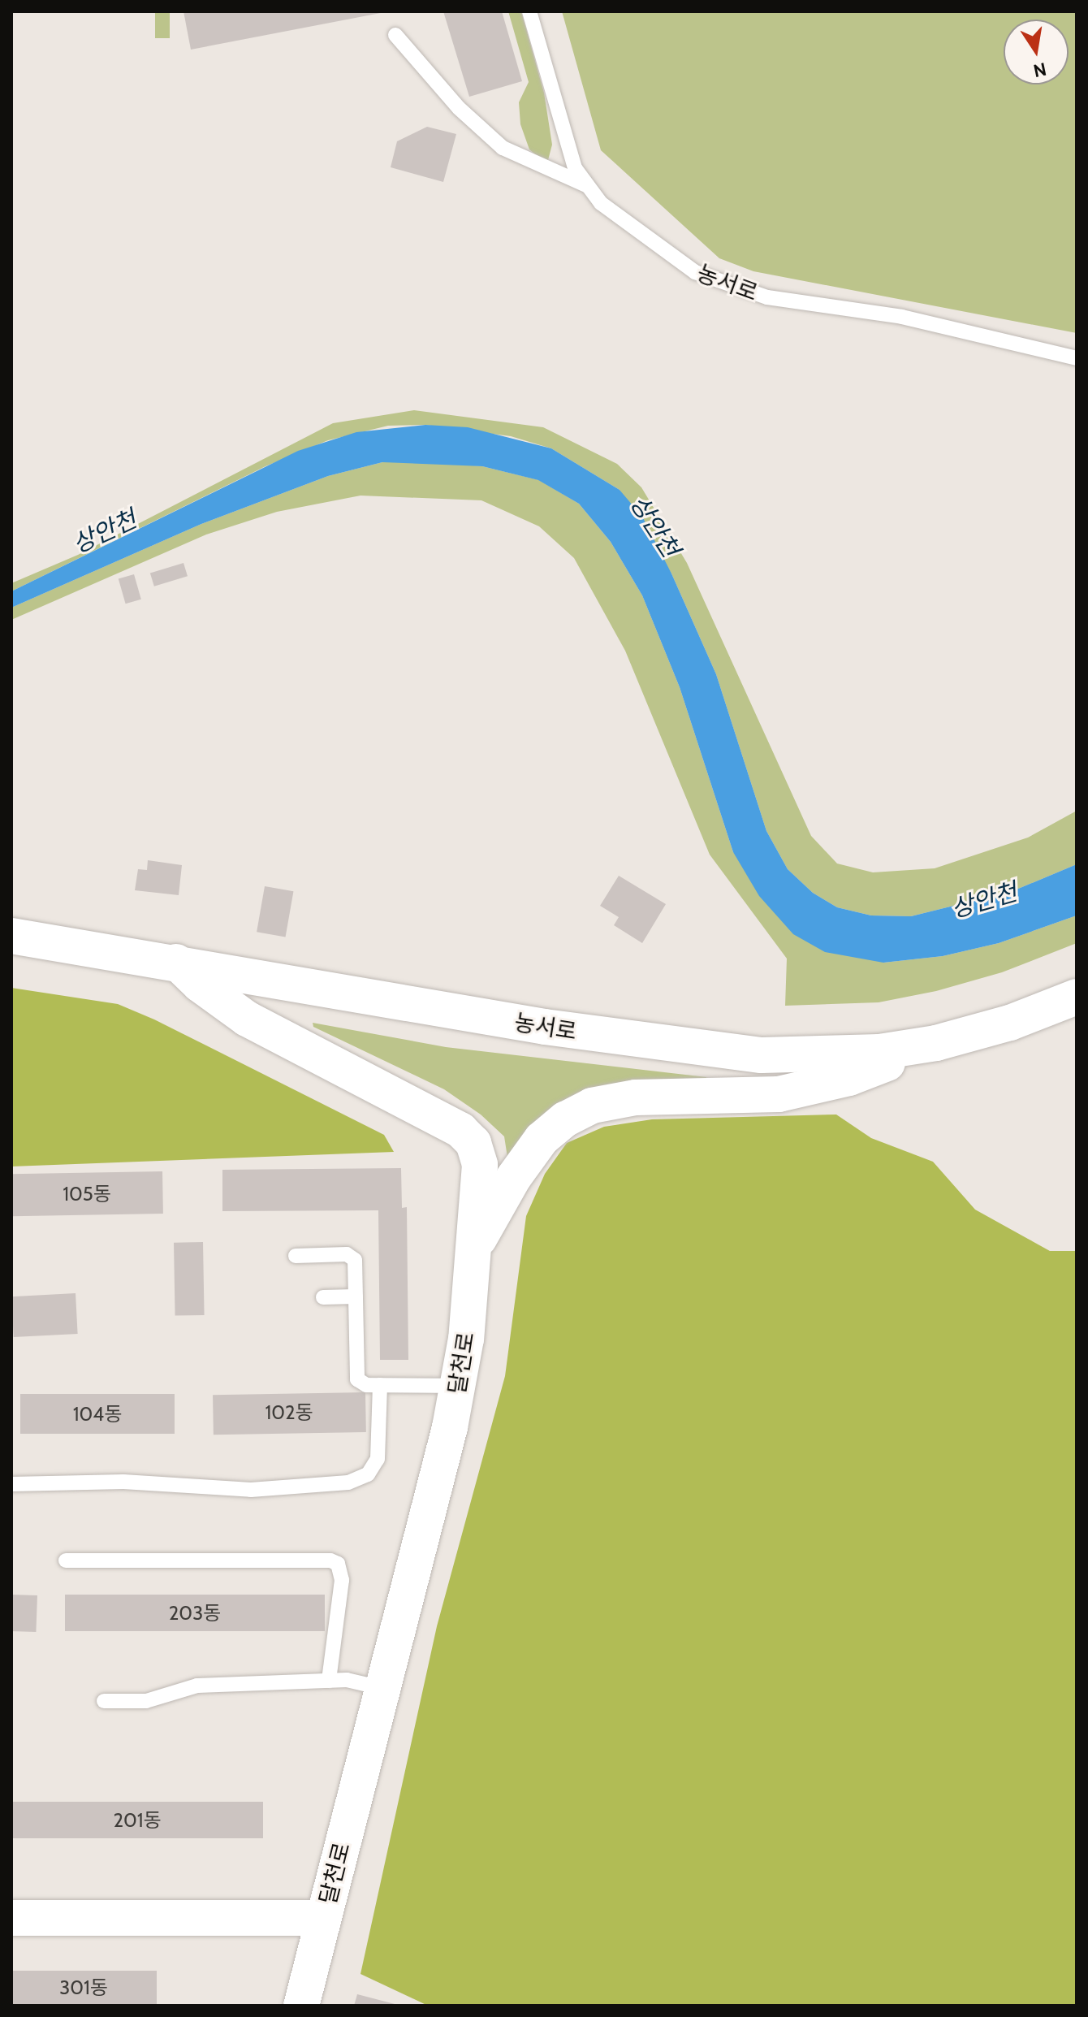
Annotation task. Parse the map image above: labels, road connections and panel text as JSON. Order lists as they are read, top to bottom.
{
  "streets": {
    "street": ["농서로", "달천로"]
  },
  "crossings": [
    ["농서로", "달천로"]
  ],
  "water": ["상안천"],
  "house_numbers": [
    "105동",
    "102동",
    "104동",
    "203동",
    "201동",
    "301동"
  ],
  "north": "bottom"
}
